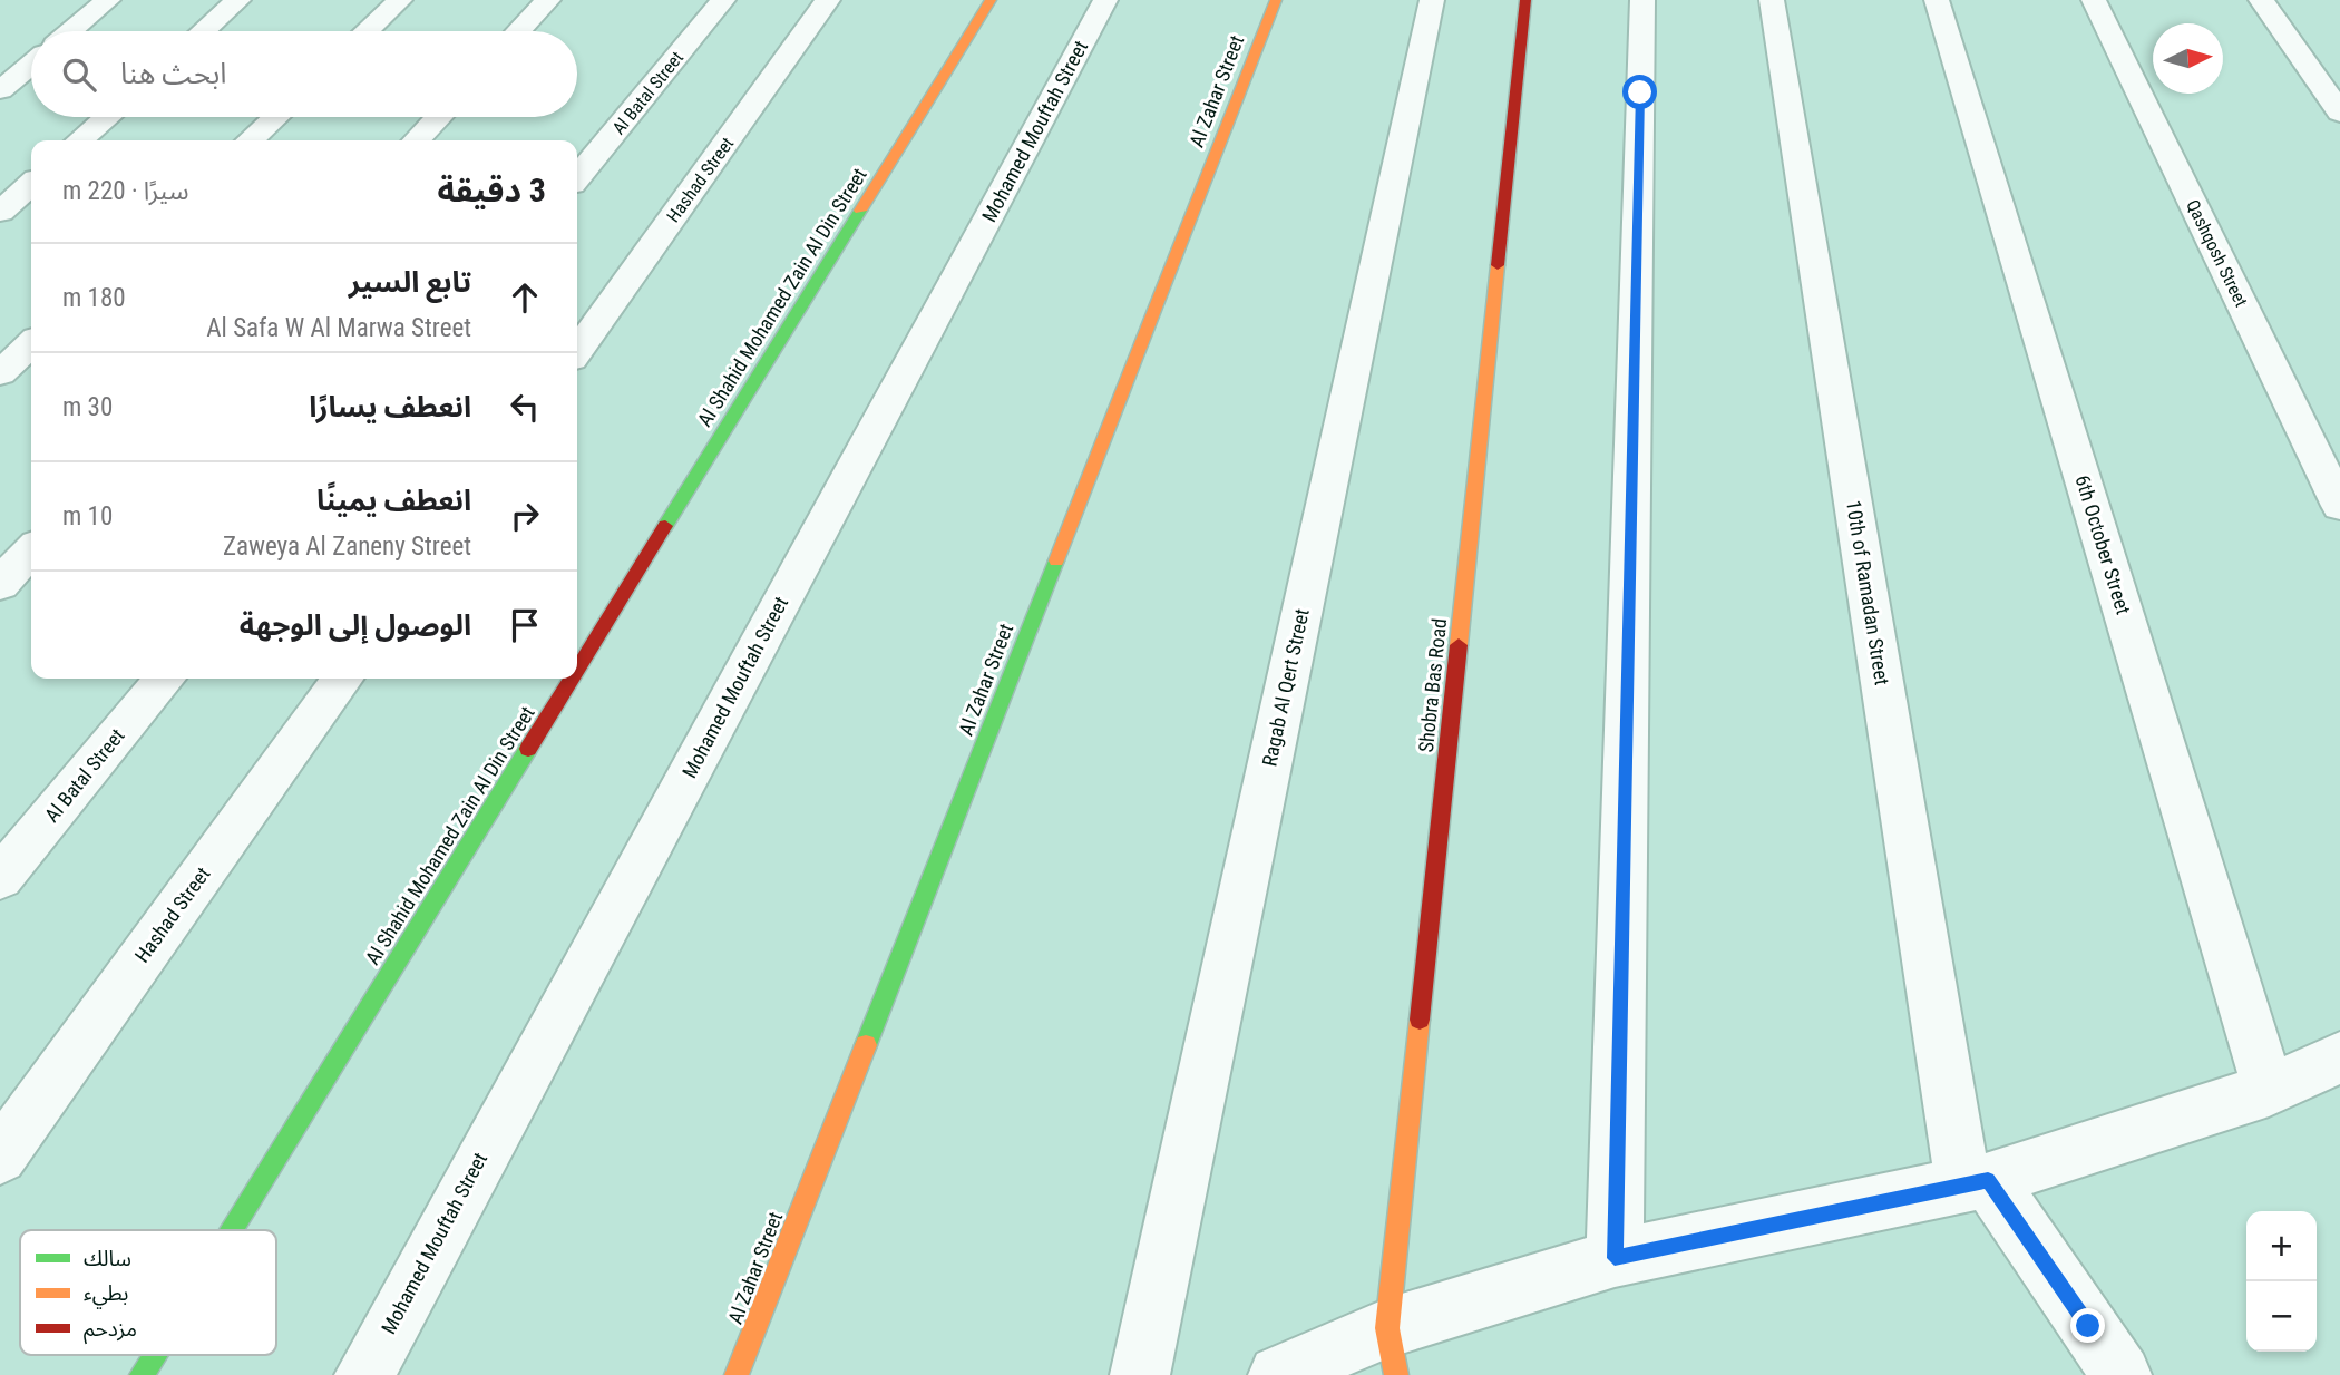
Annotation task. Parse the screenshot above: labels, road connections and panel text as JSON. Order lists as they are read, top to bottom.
{
  "streets": {
    "street": [
      "Al Zahar Street",
      "Al Batal Street",
      "Mohamed Mouftah Street",
      "Hashad Street",
      "Qashqosh Street",
      "Al Shahid Mohamed Zain Al Din Street",
      "6th October Street",
      "10th of Ramadan Street",
      "Shobra Bas Road",
      "Ragab Al Qert Street"
    ]
  },
  "legend": ["سالك", "بطيء", "مزدحم"],
  "north": "right",
  "page": {
    "search": "ابحث هنا",
    "heading": ["3 دقيقة", "سيرًا · 220 m"],
    "list": [
      ["تابع السير", "Al Safa W Al Marwa Street", "180 m"],
      ["انعطف يسارًا", "30 m"],
      ["انعطف يمينًا", "Zaweya Al Zaneny Street", "10 m"],
      "الوصول إلى الوجهة"
    ],
    "map_buttons": ["+", "−"]
  }
}
